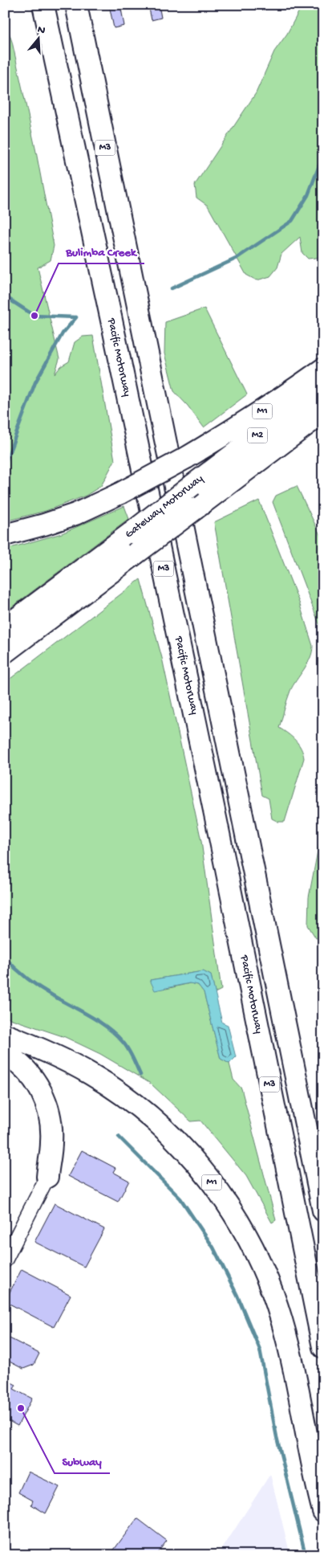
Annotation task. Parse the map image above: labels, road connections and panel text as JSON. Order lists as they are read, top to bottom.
{
  "streets": {
    "highway": [
      "M3",
      "Pacific Motorway",
      "M1",
      "M2",
      "Gateway Motorway"
    ]
  },
  "places": ["Bulimba Creek", "Subway"],
  "north": "top"
}
